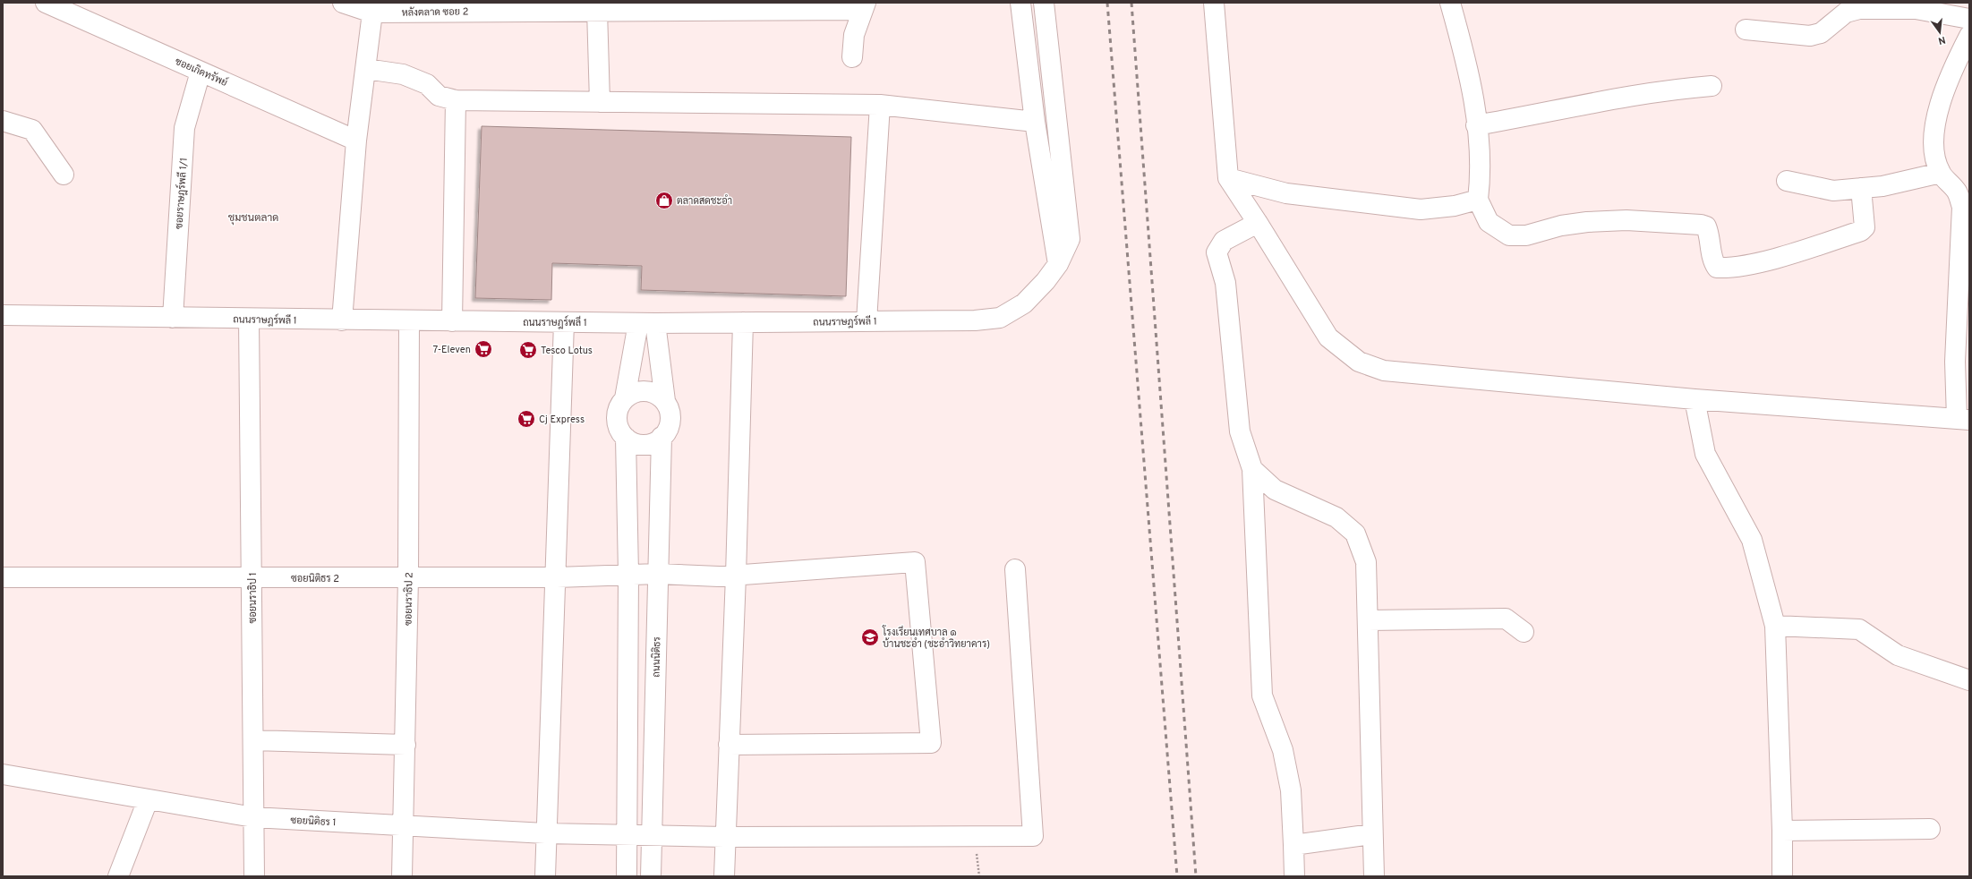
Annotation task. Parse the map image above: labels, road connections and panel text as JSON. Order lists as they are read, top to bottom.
{
  "streets": {
    "street": [
      "หลังตลาด ซอย 2",
      "ซอยเกิดทรัพย์",
      "ซอยราษฎร์พลี 1/1",
      "ถนนราษฎร์พลี 1",
      "ซอยนิติธร 2",
      "ซอยนราธิป 1",
      "ซอยนราธิป 2",
      "ถนนนิติธร",
      "ซอยนิติธร 1"
    ]
  },
  "crossings": [
    ["ซอยเกิดทรัพย์", "ซอยราษฎร์พลี 1/1"],
    ["ซอยราษฎร์พลี 1/1", "ถนนราษฎร์พลี 1"],
    ["ถนนราษฎร์พลี 1", "ซอยนราธิป 1"],
    ["ถนนราษฎร์พลี 1", "ซอยนราธิป 2"],
    ["ซอยนิติธร 2", "ซอยนราธิป 1"],
    ["ซอยนิติธร 2", "ซอยนราธิป 2"],
    ["ซอยนิติธร 2", "ถนนนิติธร"],
    ["ซอยนราธิป 1", "ซอยนิติธร 1"],
    ["ซอยนราธิป 2", "ซอยนิติธร 1"],
    ["ถนนนิติธร", "ซอยนิติธร 1"]
  ],
  "districts": ["ชุมชนตลาด"],
  "places": {
    "shop": ["ตลาดสดชะอำ"],
    "supermarket": ["7-Eleven", "Tesco Lotus", "Cj Express"],
    "school or university": ["โรงเรียนเทศบาล ๑ บ้านชะอำ (ชะอำวิทยาคาร)"]
  },
  "north": "bottom"
}
